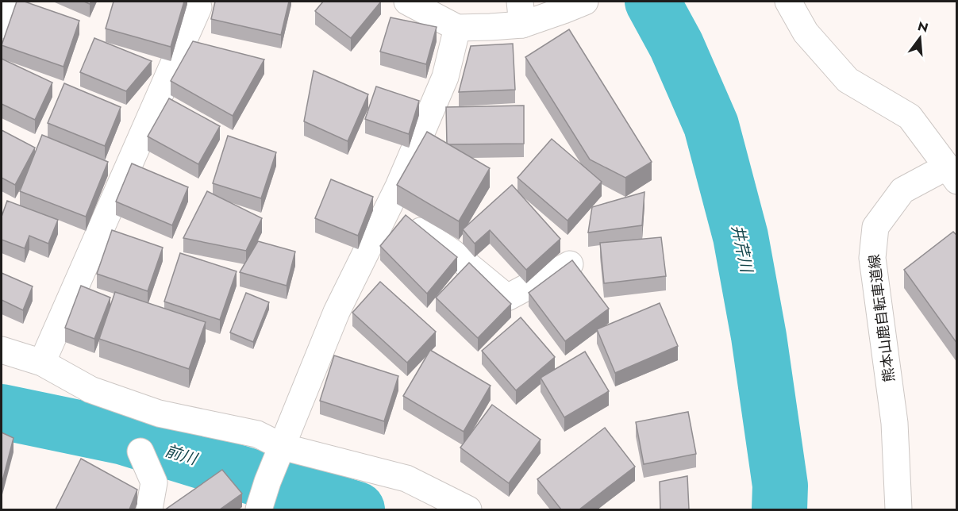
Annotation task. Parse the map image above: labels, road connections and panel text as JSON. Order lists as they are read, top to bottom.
{
  "streets": {
    "street": ["熊本山鹿自転車道線"]
  },
  "water": ["井芹川", "前川"],
  "north": "top"
}
